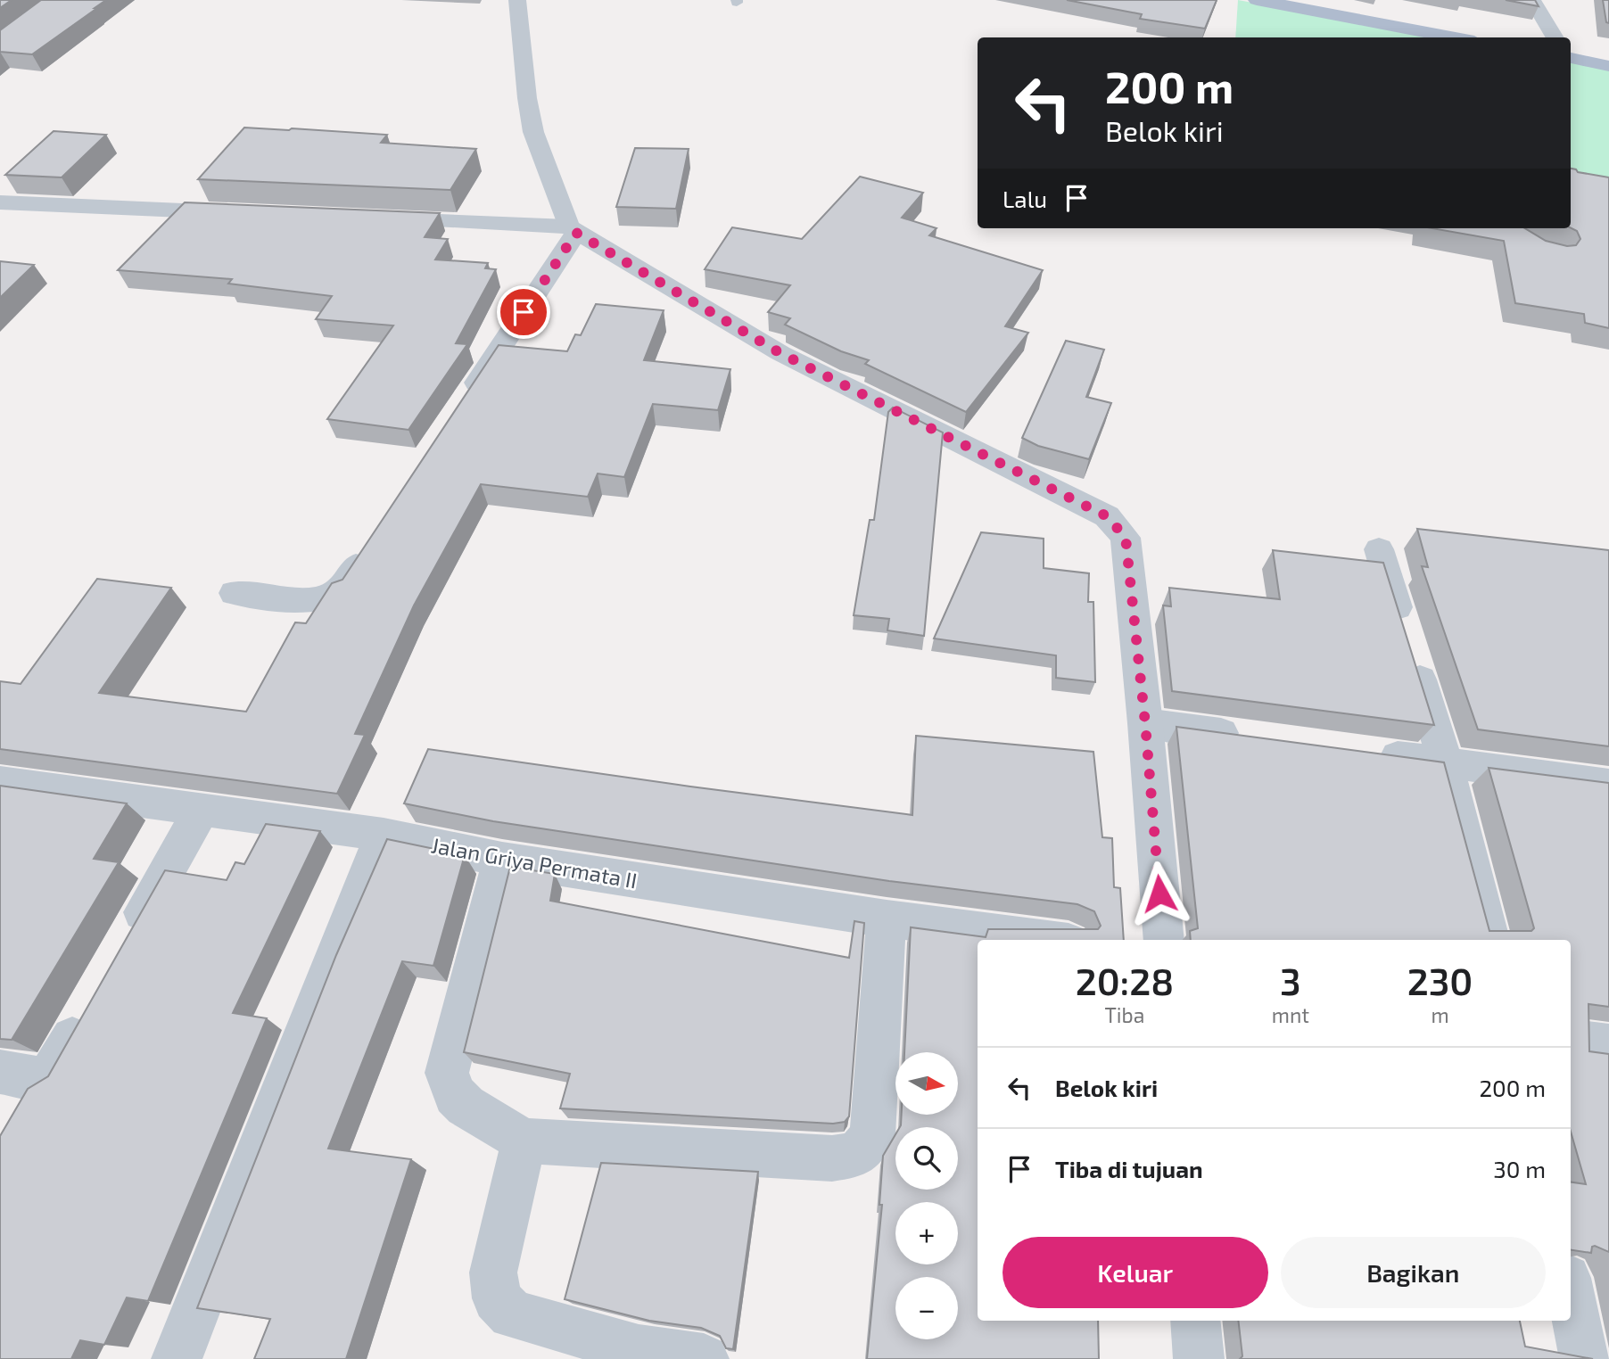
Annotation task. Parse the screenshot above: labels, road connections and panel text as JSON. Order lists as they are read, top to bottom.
{
  "streets": {
    "street": ["Jalan Griya Permata II"]
  },
  "north": "right",
  "page": {
    "turn": ["200 m", "Belok kiri"],
    "then": "Lalu",
    "eta": [
      "20:28",
      "Tiba",
      "3",
      "mnt",
      "230",
      "m"
    ],
    "list": [
      {
        "name": "Belok kiri",
        "value": "200 m"
      },
      {
        "name": "Tiba di tujuan",
        "value": "30 m"
      }
    ],
    "map_buttons": ["+", "−"],
    "buttons": ["Keluar", "Bagikan"]
  }
}
